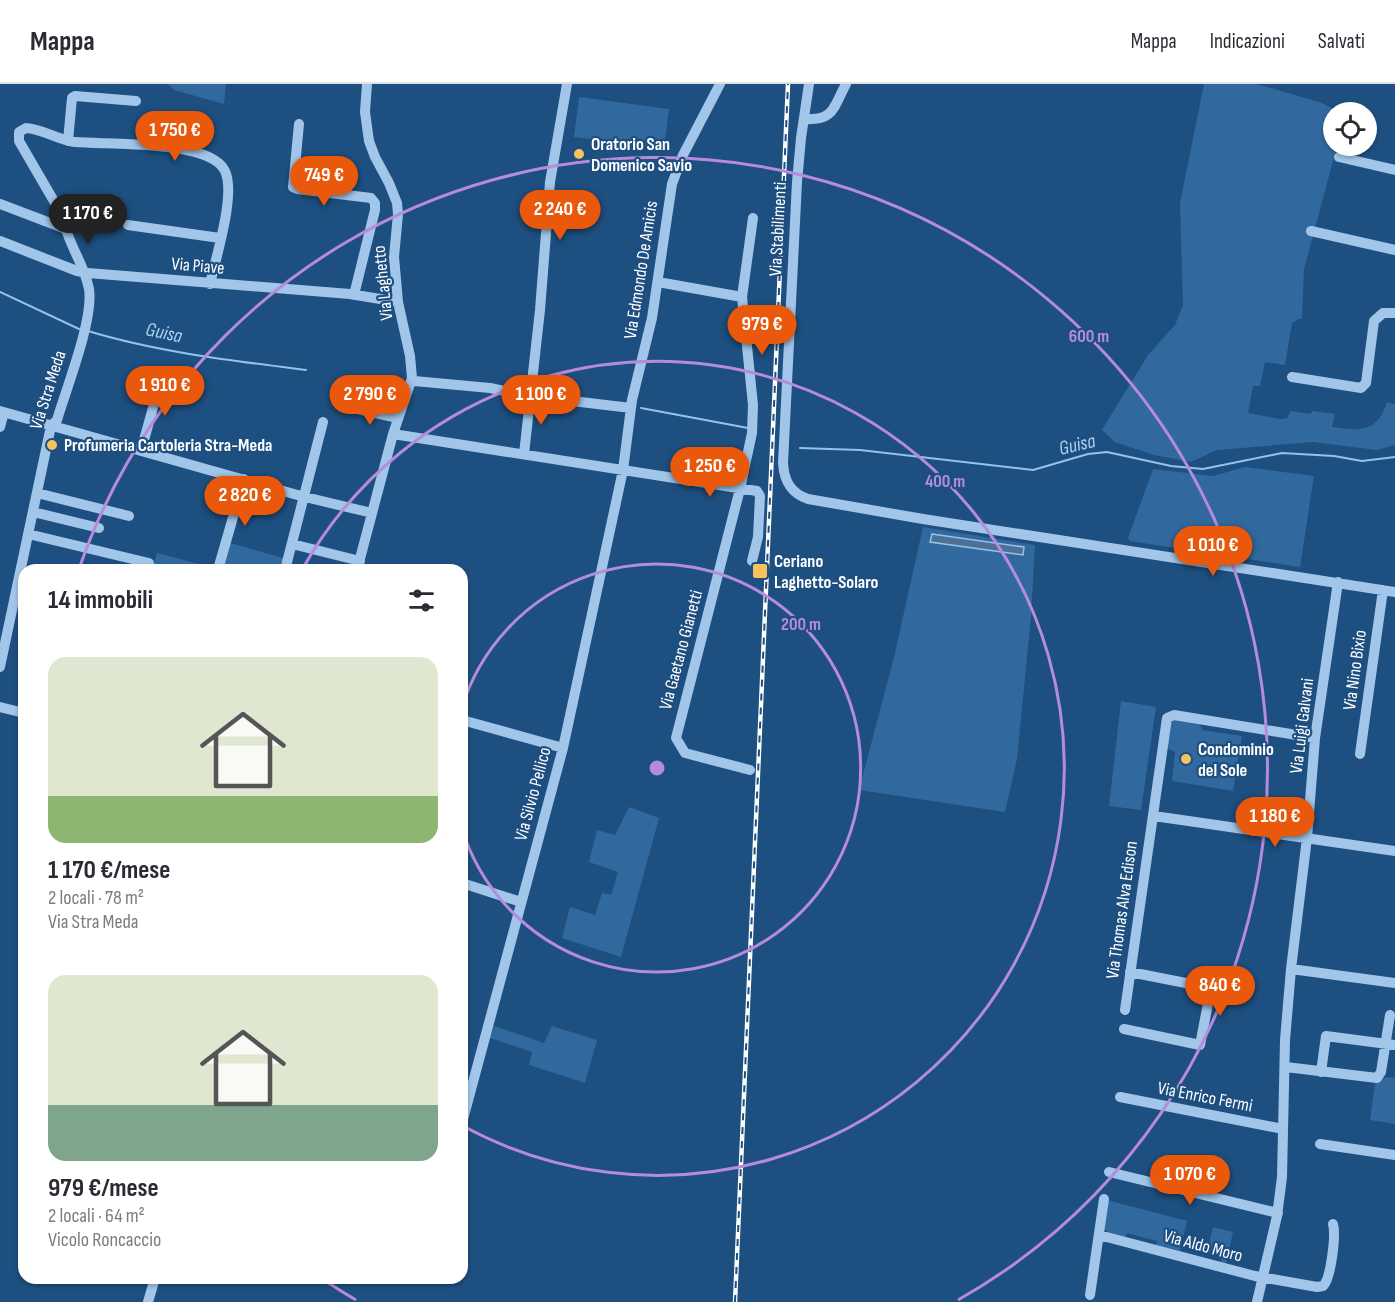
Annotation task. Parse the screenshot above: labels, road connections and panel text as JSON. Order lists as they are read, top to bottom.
{
  "streets": {
    "street": [
      "Via Stabilimenti",
      "Via Piave",
      "Via Edmondo De Amicis",
      "Via Laghetto",
      "Via Stra Meda",
      "Via Gaetano Gianetti",
      "Via Nino Bixio",
      "Via Luigi Galvani",
      "Via Silvio Pellico",
      "Via Thomas Alva Edison",
      "Via Enrico Fermi",
      "Via Aldo Moro"
    ]
  },
  "crossings": [
    ["Via Stabilimenti", "Via Nino Bixio"],
    ["Via Stabilimenti", "Via Luigi Galvani"],
    ["Via Piave", "Via Laghetto"],
    ["Via Piave", "Via Stra Meda"],
    ["Via Edmondo De Amicis", "Via Silvio Pellico"],
    ["Via Luigi Galvani", "Via Thomas Alva Edison"],
    ["Via Luigi Galvani", "Via Enrico Fermi"],
    ["Via Luigi Galvani", "Via Aldo Moro"]
  ],
  "water": ["Guisa"],
  "places": {
    "other": ["Oratorio San Domenico Savio", "Profumeria Cartoleria Stra-Meda", "Condominio del Sole"],
    "transit": ["Ceriano Laghetto-Solaro"]
  },
  "page": {
    "header": "Mappa",
    "nav": ["Mappa", "Indicazioni", "Salvati"],
    "price": [
      "1 750 €",
      "749 €",
      "2 240 €",
      "1 170 €",
      "979 €",
      "1 910 €",
      "2 790 €",
      "1 100 €",
      "1 250 €",
      "2 820 €",
      "1 010 €",
      "1 180 €",
      "840 €",
      "1 070 €"
    ],
    "heading": "14 immobili",
    "list": [
      {
        "name": "1 170 €/mese",
        "note": "2 locali · 78 m² · Via Stra Meda"
      },
      {
        "name": "979 €/mese",
        "note": "2 locali · 64 m² · Vicolo Roncaccio"
      }
    ]
  },
  "rings": ["600 m", "400 m", "200 m"]
}
